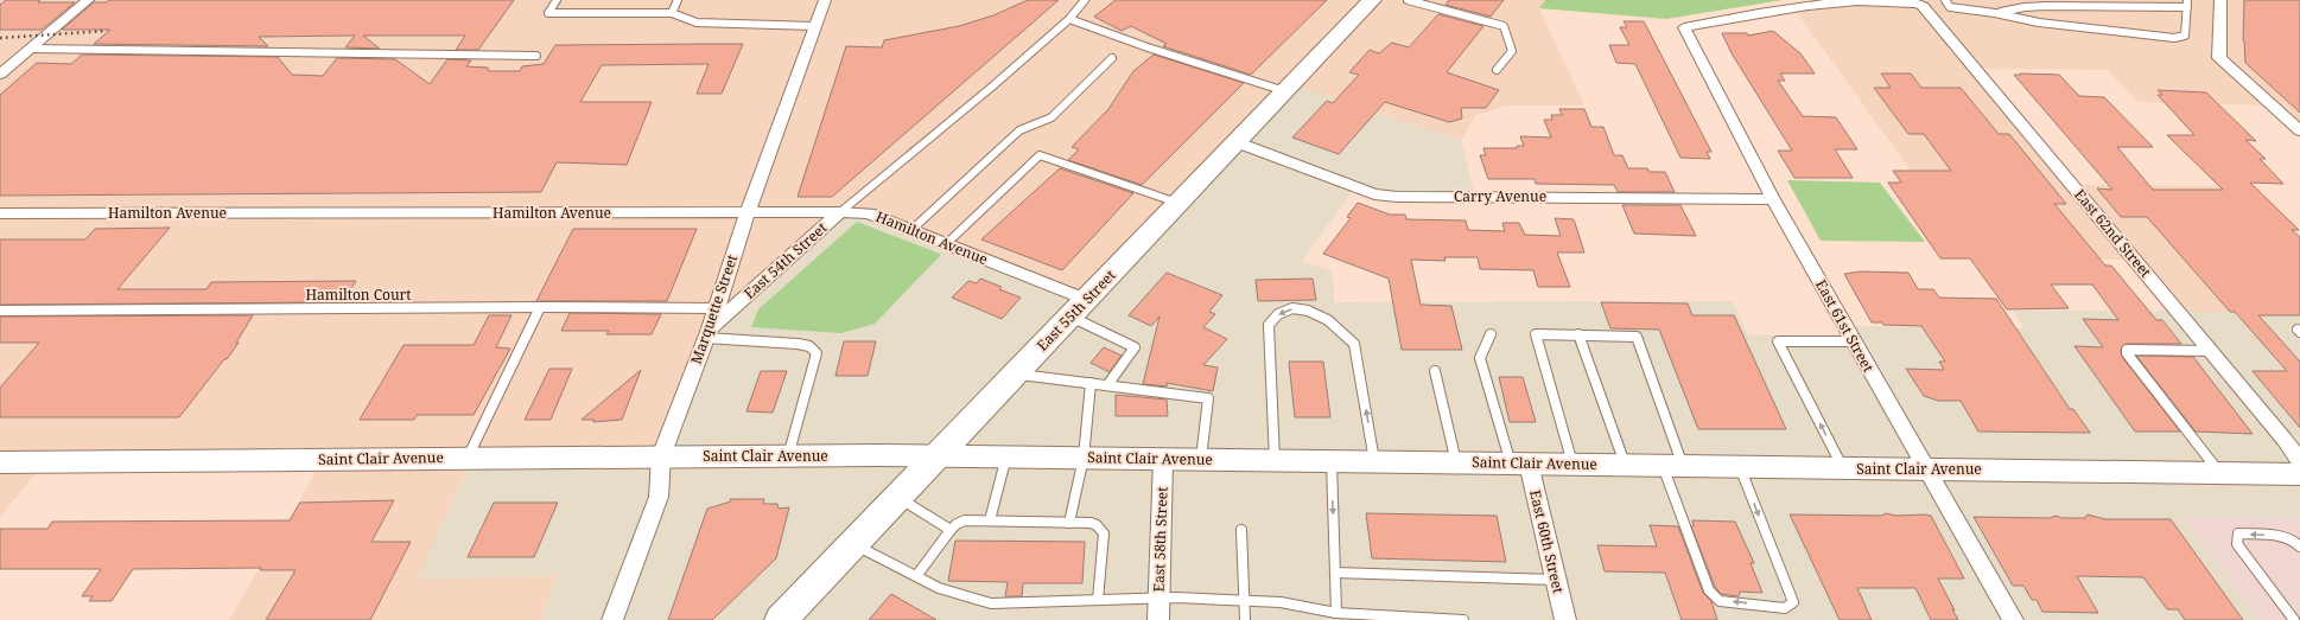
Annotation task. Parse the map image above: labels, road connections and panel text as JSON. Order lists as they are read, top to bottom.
{
  "streets": {
    "main road": ["East 55th Street", "Saint Clair Avenue"],
    "street": [
      "Carry Avenue",
      "Hamilton Avenue",
      "East 62nd Street",
      "East 54th Street",
      "Marquette Street",
      "East 61st Street",
      "East 58th Street",
      "East 60th Street"
    ],
    "lane": ["Hamilton Court"]
  },
  "crossings": [
    ["Carry Avenue", "East 55th Street"],
    ["Carry Avenue", "East 61st Street"],
    ["Hamilton Avenue", "East 54th Street"],
    ["Hamilton Avenue", "Marquette Street"],
    ["Hamilton Avenue", "East 55th Street"],
    ["East 62nd Street", "East 61st Street"],
    ["East 54th Street", "Marquette Street"],
    ["Hamilton Court", "Marquette Street"],
    ["Marquette Street", "Saint Clair Avenue"],
    ["East 55th Street", "Saint Clair Avenue"],
    ["East 61st Street", "Saint Clair Avenue"],
    ["Saint Clair Avenue", "East 58th Street"],
    ["Saint Clair Avenue", "East 60th Street"]
  ]
}
